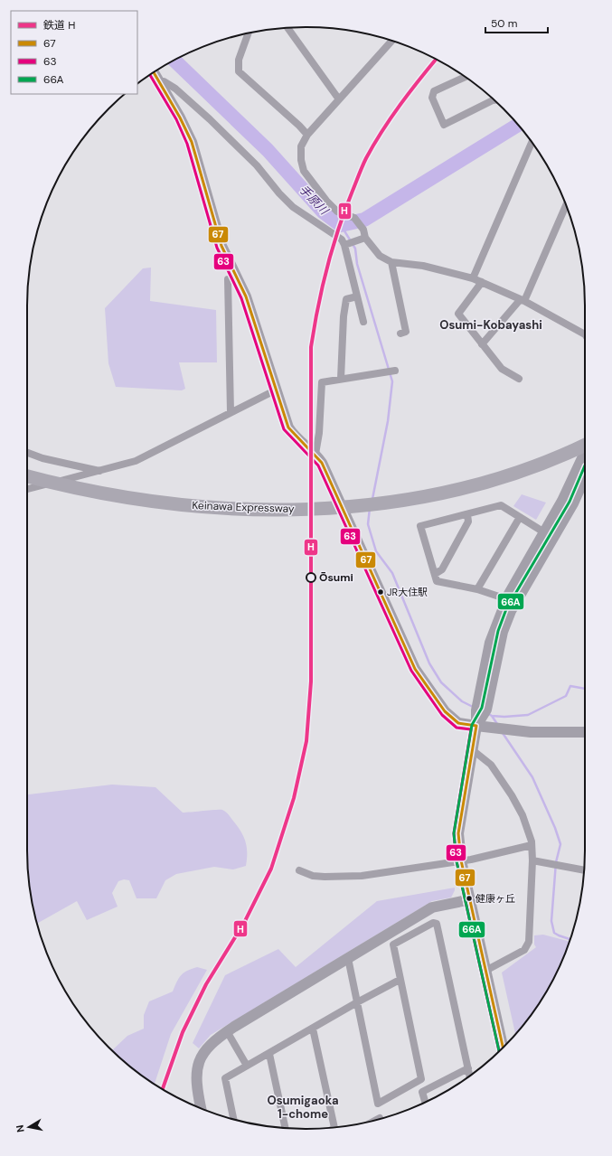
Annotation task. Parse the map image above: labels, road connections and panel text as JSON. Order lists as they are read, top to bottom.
{
  "streets": {
    "highway": ["Keinawa Expressway"]
  },
  "districts": ["Osumi-Kobayashi", "Osumigaoka 1-chome"],
  "water": ["手原川"],
  "places": ["Ōsumi", "JR大住駅", "健康ヶ丘"],
  "lines": [
    "rail line H",
    "transit line 67",
    "transit line 63",
    "transit line 66A"
  ],
  "legend": [
    "鉄道 H",
    "67",
    "63",
    "66A"
  ],
  "scale_bar": "50 m",
  "north": "left"
}
